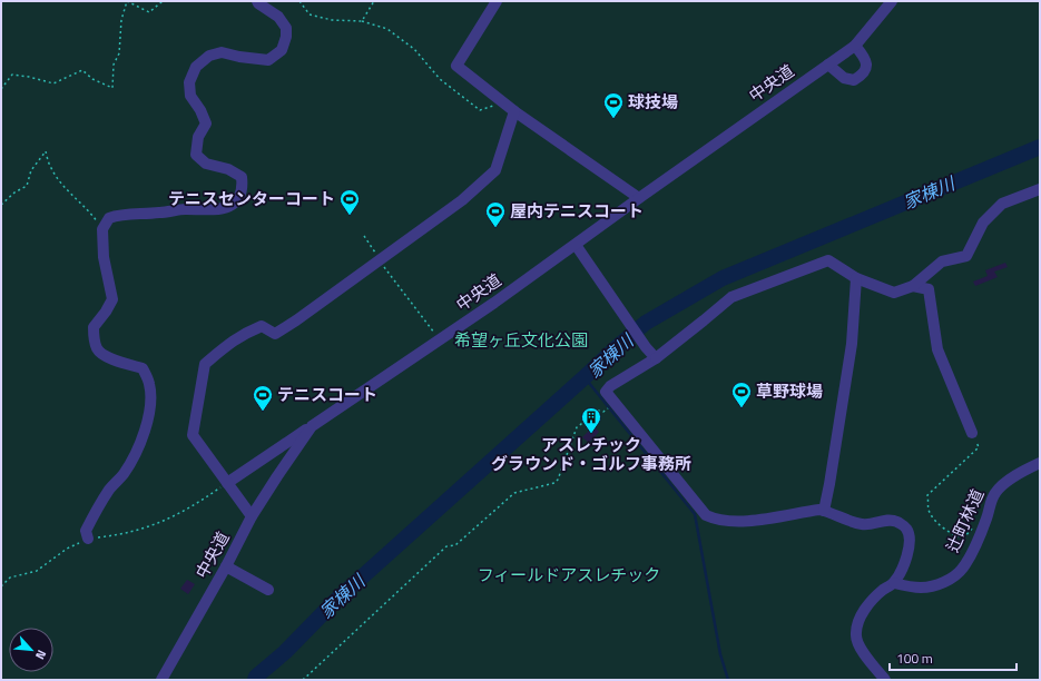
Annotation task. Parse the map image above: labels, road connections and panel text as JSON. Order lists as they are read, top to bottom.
{
  "streets": {
    "lane": ["中央道", "辻町林道"]
  },
  "water": ["家棟川"],
  "parks": ["希望ヶ丘文化公園", "フィールドアスレチック"],
  "places": {
    "sports": [
      "球技場",
      "テニスセンターコート",
      "屋内テニスコート",
      "草野球場",
      "テニスコート"
    ],
    "building": ["アスレチック グラウンド・ゴルフ事務所"]
  },
  "scale_bar": "100 m",
  "north": "bottom right"
}
